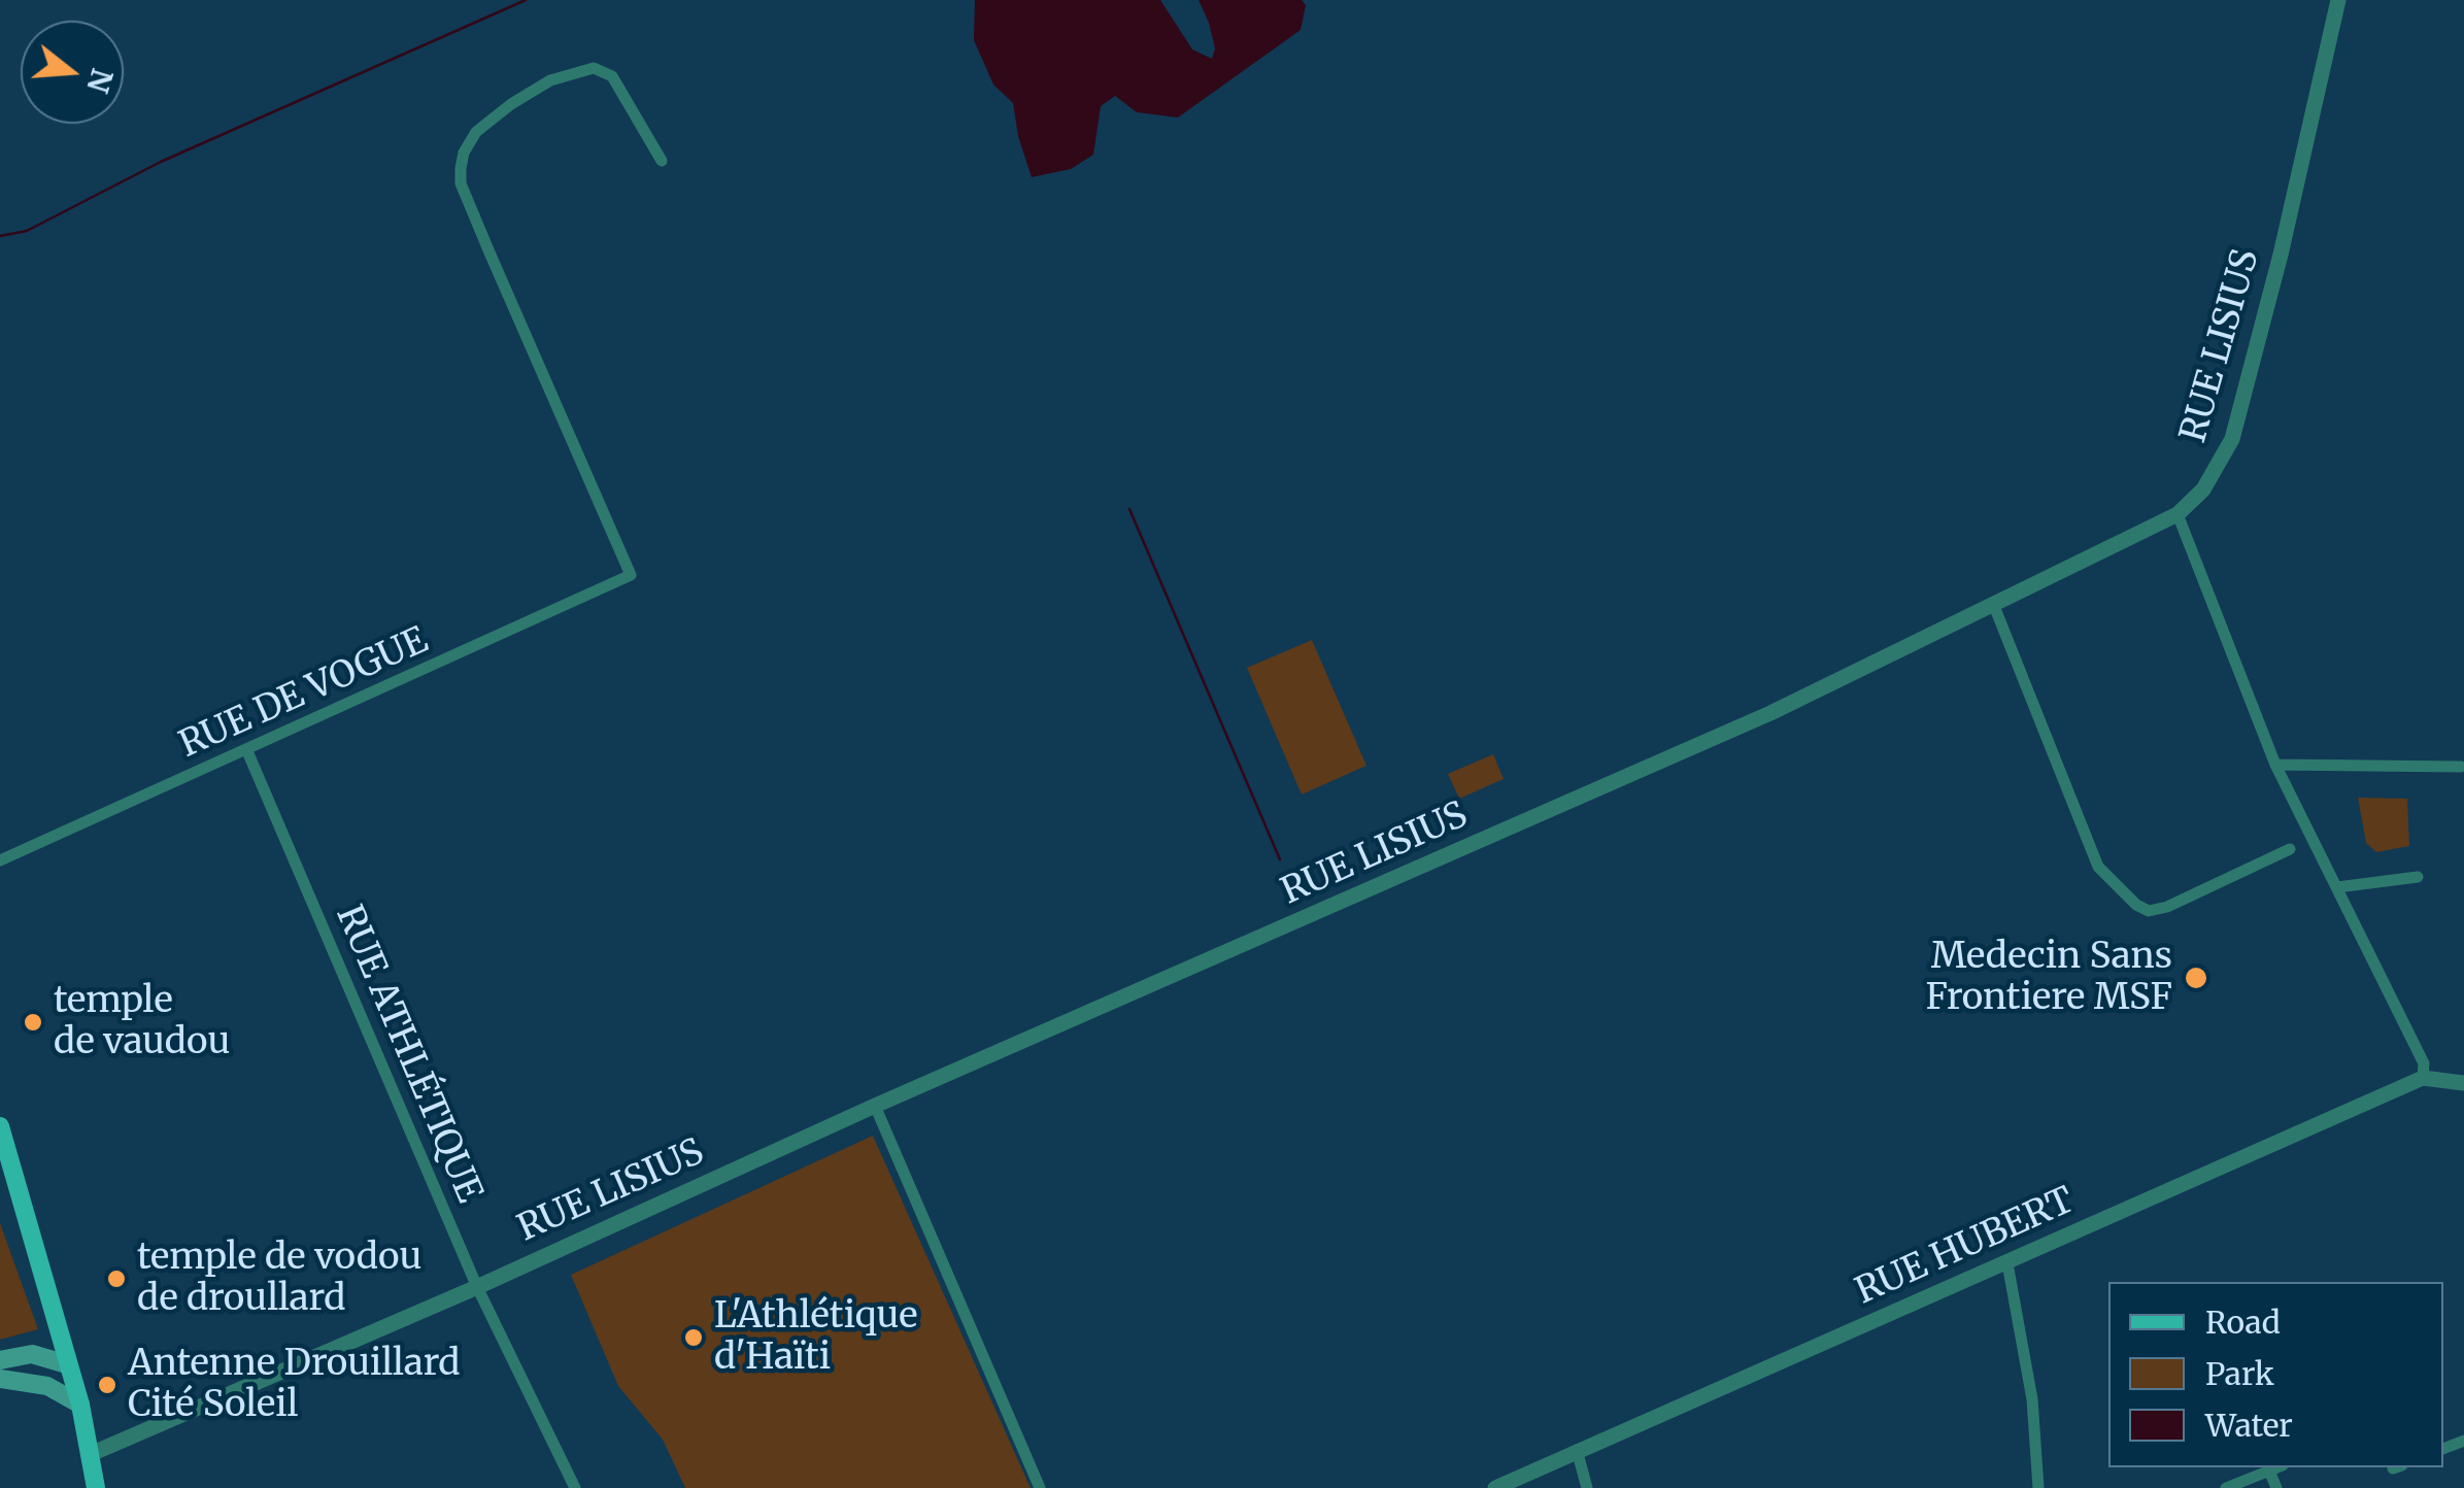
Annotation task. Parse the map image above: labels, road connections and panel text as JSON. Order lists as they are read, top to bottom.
{
  "streets": {
    "street": [
      "RUE LISIUS",
      "RUE DE VOGUE",
      "RUE ATHLÉTIQUE",
      "RUE HUBERT"
    ]
  },
  "crossings": [
    ["RUE LISIUS", "RUE ATHLÉTIQUE"],
    ["RUE DE VOGUE", "RUE ATHLÉTIQUE"]
  ],
  "places": [
    "Medecin Sans Frontiere MSF",
    "temple de vaudou",
    "temple de vodou de droullard",
    "L'Athlétique d'Haïti",
    "Antenne Drouillard Cité Soleil"
  ],
  "legend": ["Road", "Park", "Water"],
  "north": "right"
}
